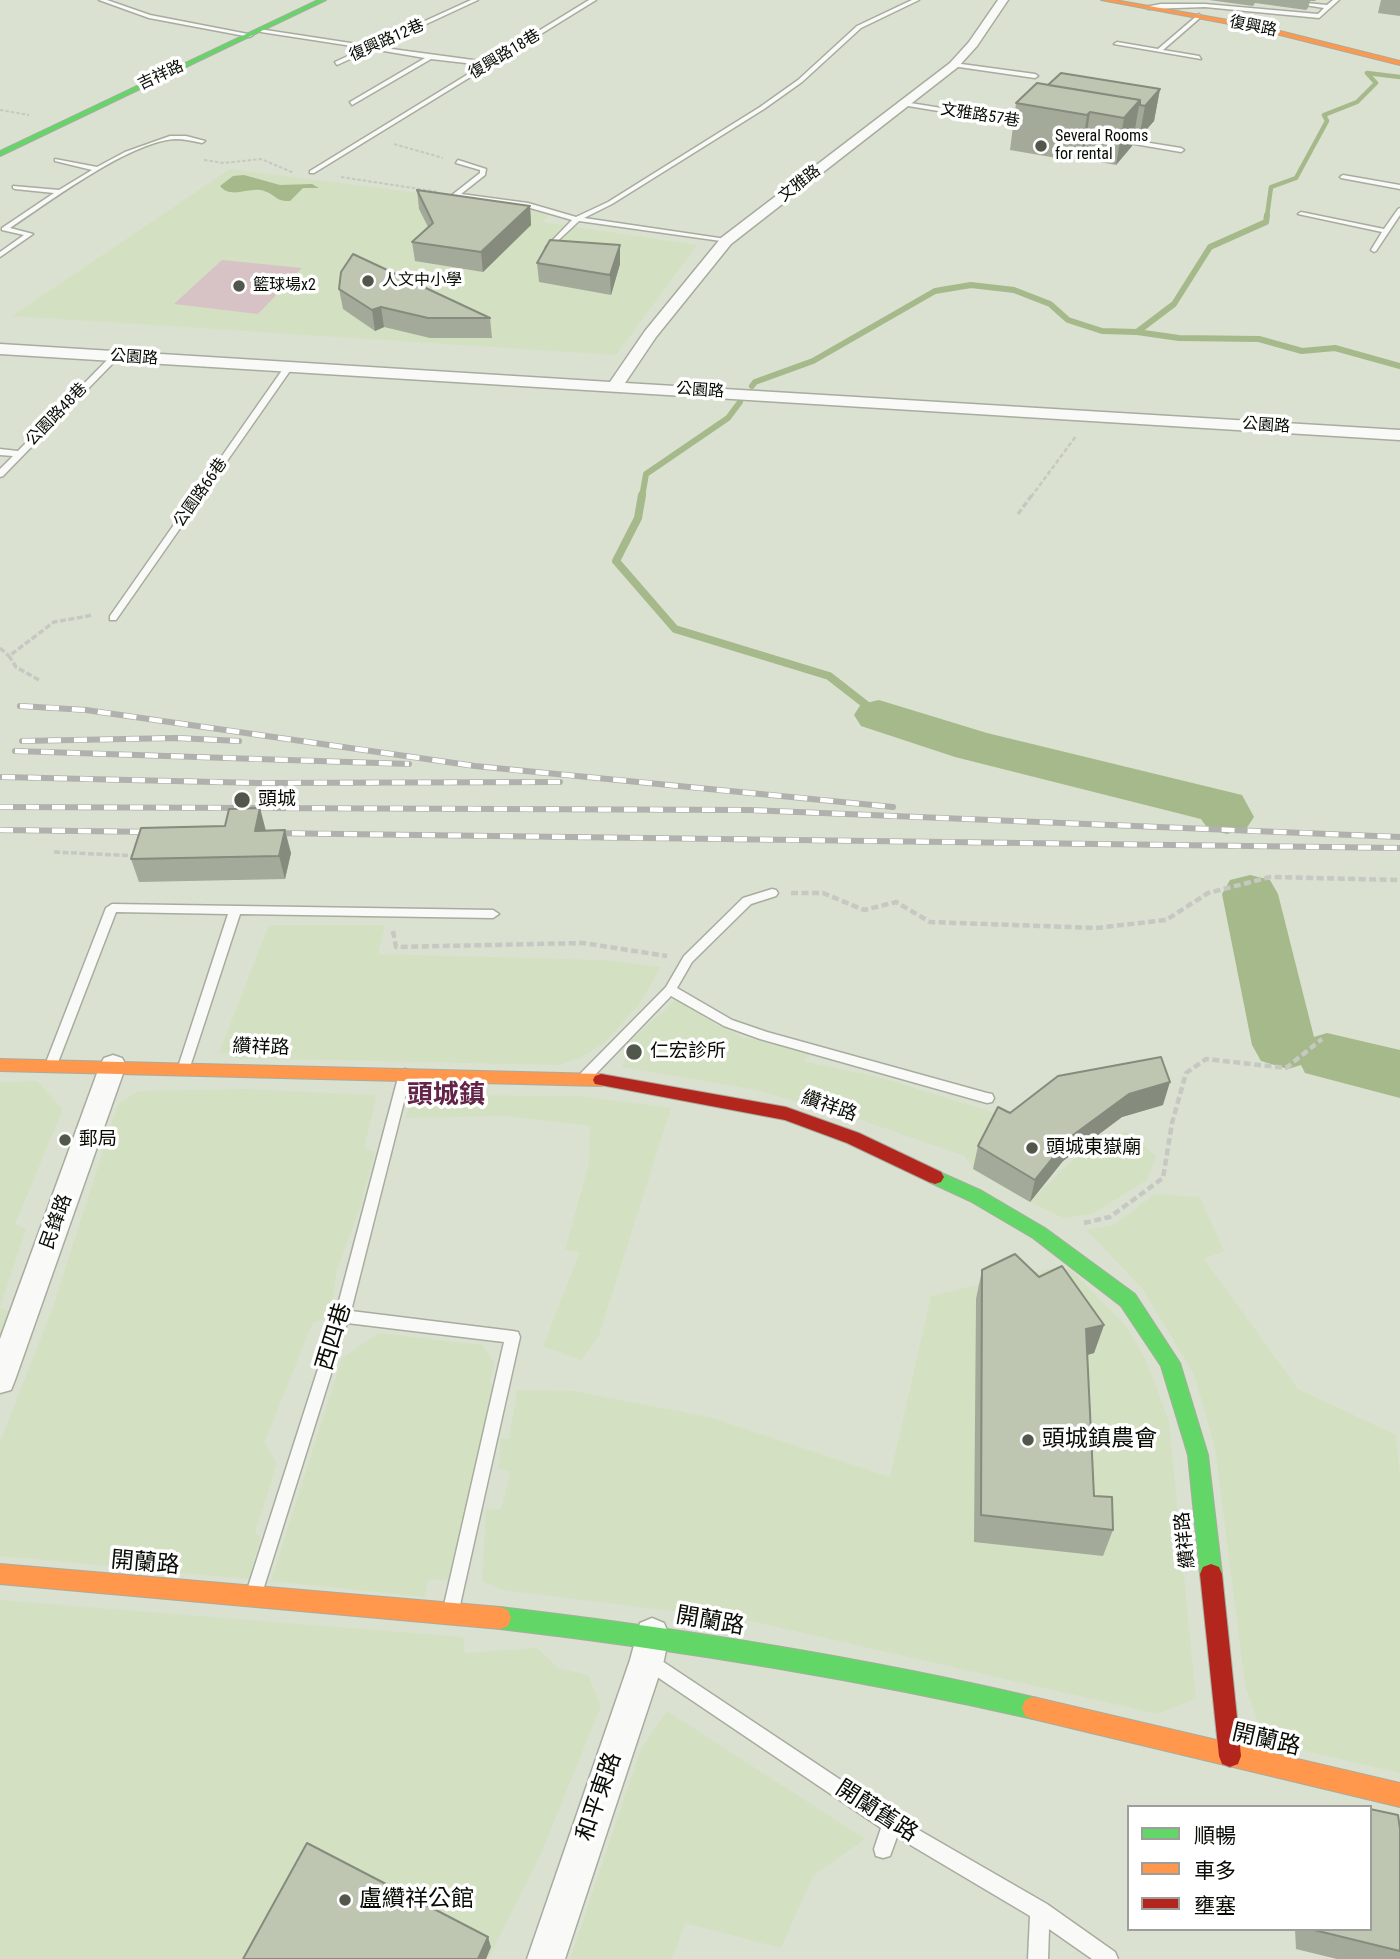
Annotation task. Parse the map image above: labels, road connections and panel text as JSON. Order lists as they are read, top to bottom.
{
  "streets": {
    "street": [
      "復興路",
      "吉祥路",
      "文雅路",
      "公園路",
      "纘祥路",
      "民鋒路",
      "開蘭路",
      "和平東路"
    ],
    "lane": [
      "復興路12巷",
      "復興路18巷",
      "文雅路57巷",
      "公園路48巷",
      "公園路66巷",
      "西四巷",
      "開蘭舊路"
    ]
  },
  "crossings": [
    ["文雅路57巷", "文雅路"],
    ["文雅路", "公園路"],
    ["公園路", "公園路48巷"],
    ["公園路", "公園路66巷"],
    ["纘祥路", "民鋒路"],
    ["纘祥路", "西四巷"],
    ["纘祥路", "開蘭路"],
    ["西四巷", "開蘭路"],
    ["開蘭路", "和平東路"],
    ["開蘭路", "開蘭舊路"],
    ["和平東路", "開蘭舊路"]
  ],
  "districts": ["頭城鎮"],
  "places": [
    "Several Rooms for rental",
    "人文中小學",
    "籃球場x2",
    "頭城",
    "仁宏診所",
    "郵局",
    "頭城東嶽廟",
    "頭城鎮農會",
    "盧纘祥公館"
  ],
  "legend": ["順暢", "車多", "壅塞"]
}
